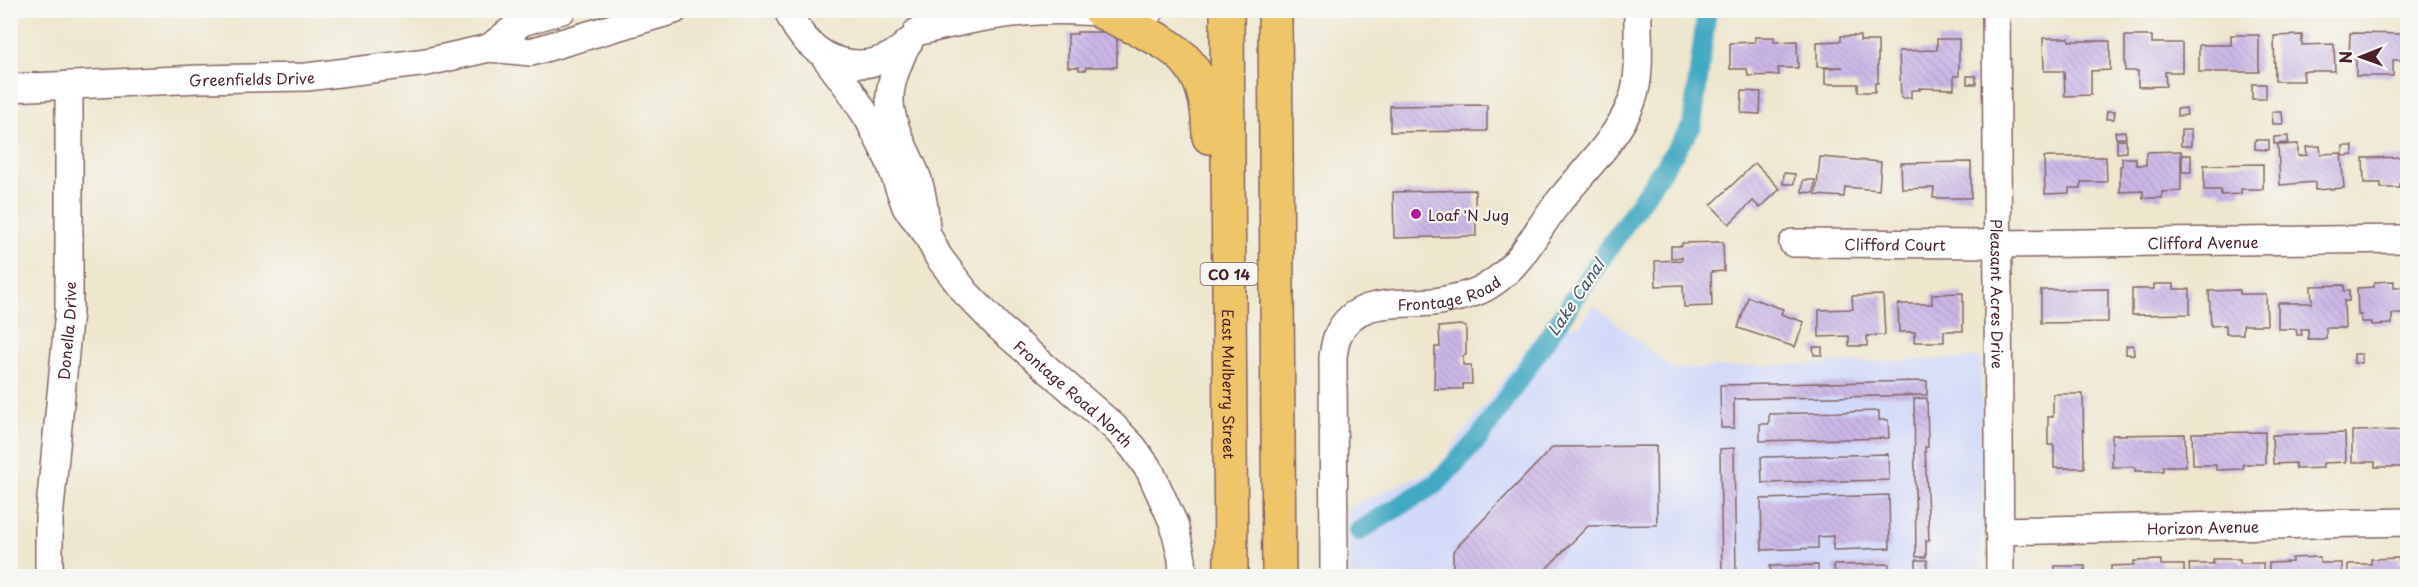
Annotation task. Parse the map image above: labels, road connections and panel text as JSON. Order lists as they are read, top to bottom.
{
  "streets": {
    "highway": ["CO 14", "East Mulberry Street"],
    "street": [
      "Greenfields Drive",
      "Clifford Avenue",
      "Clifford Court",
      "Frontage Road",
      "Pleasant Acres Drive",
      "Donella Drive",
      "Frontage Road North",
      "Horizon Avenue"
    ]
  },
  "crossings": [
    ["Greenfields Drive", "Donella Drive"],
    ["Clifford Avenue", "Clifford Court"],
    ["Clifford Avenue", "Pleasant Acres Drive"],
    ["Clifford Court", "Pleasant Acres Drive"],
    ["Pleasant Acres Drive", "Horizon Avenue"]
  ],
  "water": ["Lake Canal"],
  "places": ["Loaf 'N Jug"],
  "north": "left"
}
